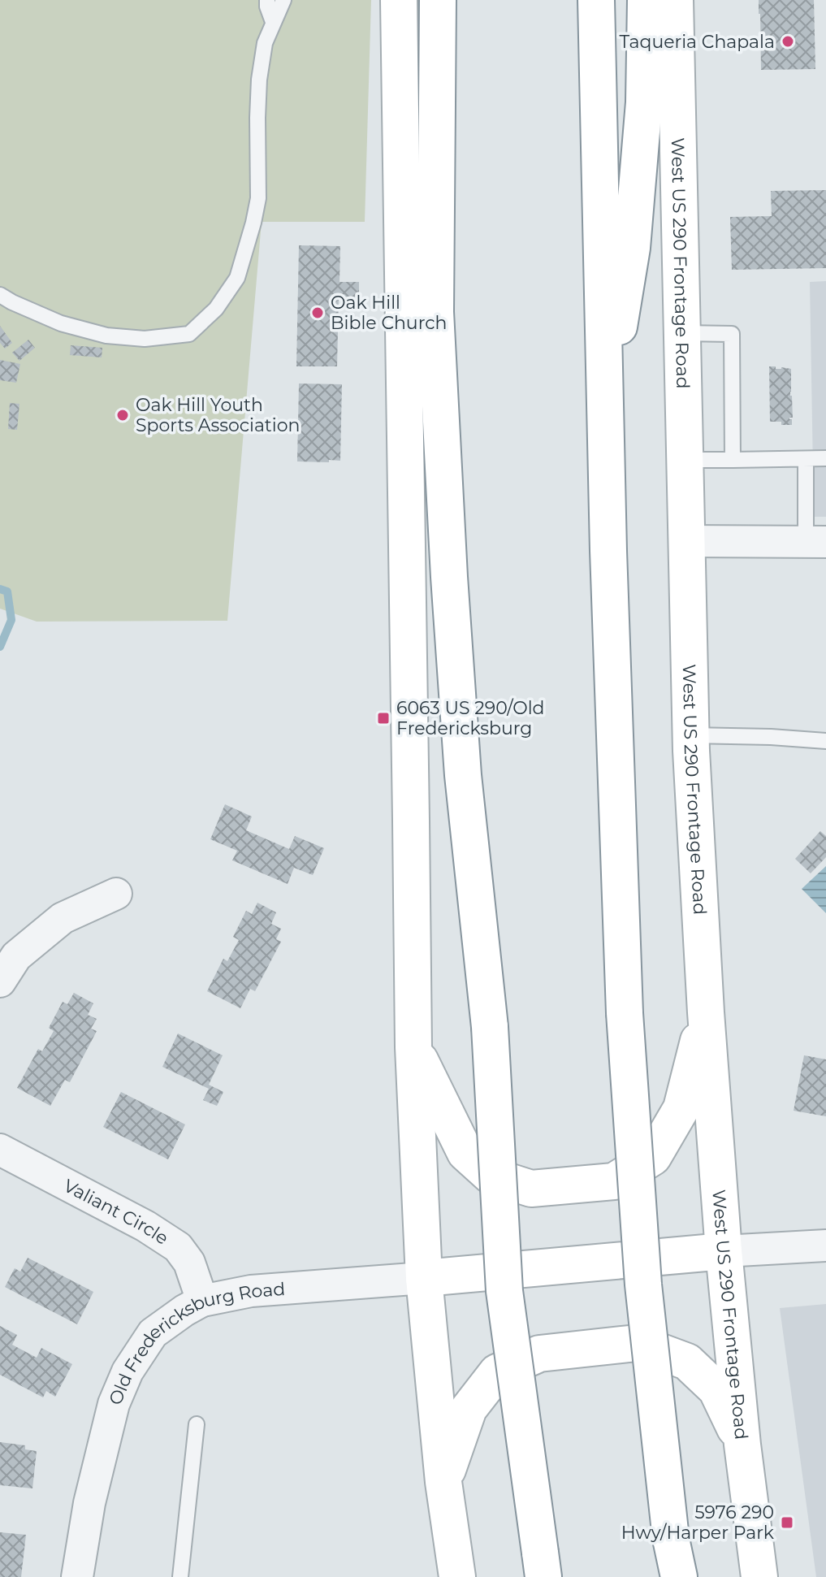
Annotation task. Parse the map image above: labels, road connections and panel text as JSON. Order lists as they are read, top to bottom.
{
  "streets": {
    "main road": ["West US 290 Frontage Road"],
    "street": ["Valiant Circle", "Old Fredericksburg Road"]
  },
  "crossings": [
    ["Valiant Circle", "Old Fredericksburg Road"]
  ],
  "places": {
    "other": ["Taqueria Chapala", "Oak Hill Bible Church", "Oak Hill Youth Sports Association"],
    "transit": ["6063 US 290/Old Fredericksburg", "5976 290 Hwy/Harper Park"]
  }
}
